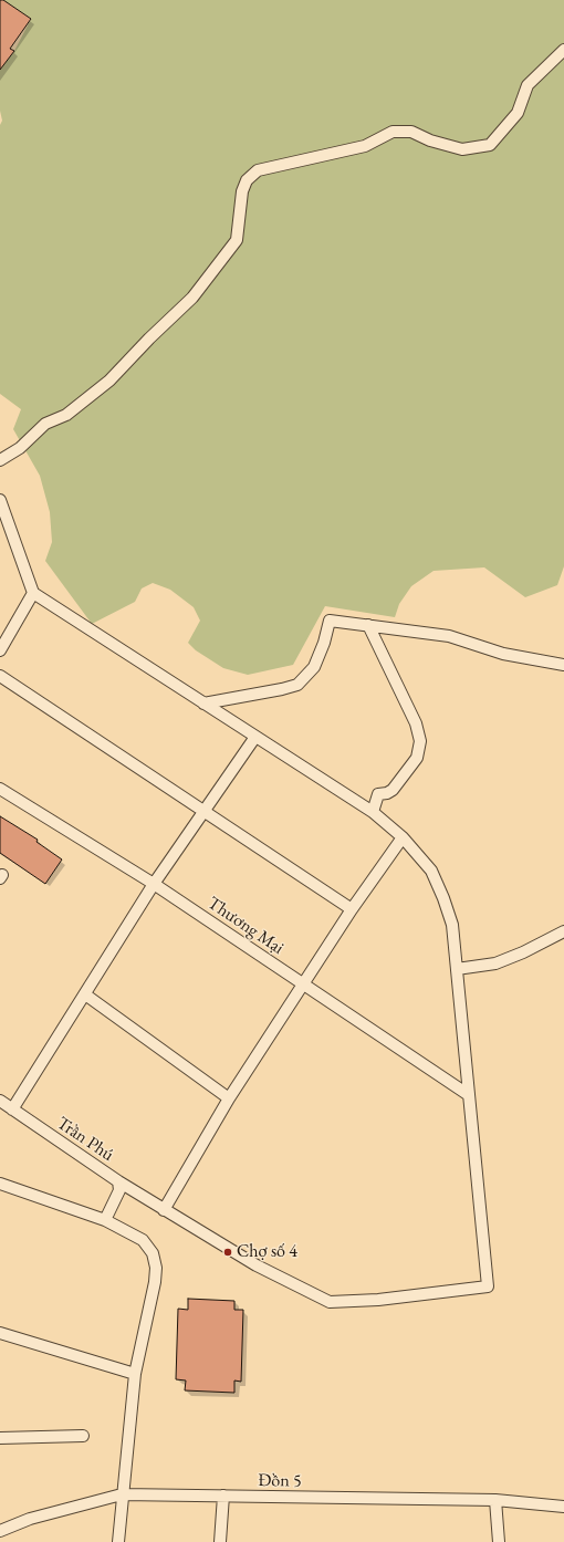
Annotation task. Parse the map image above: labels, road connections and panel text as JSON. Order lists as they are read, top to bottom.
{
  "streets": {
    "street": ["Thương Mại", "Trần Phú", "Đồn 5"]
  },
  "places": ["Chợ số 4"]
}
